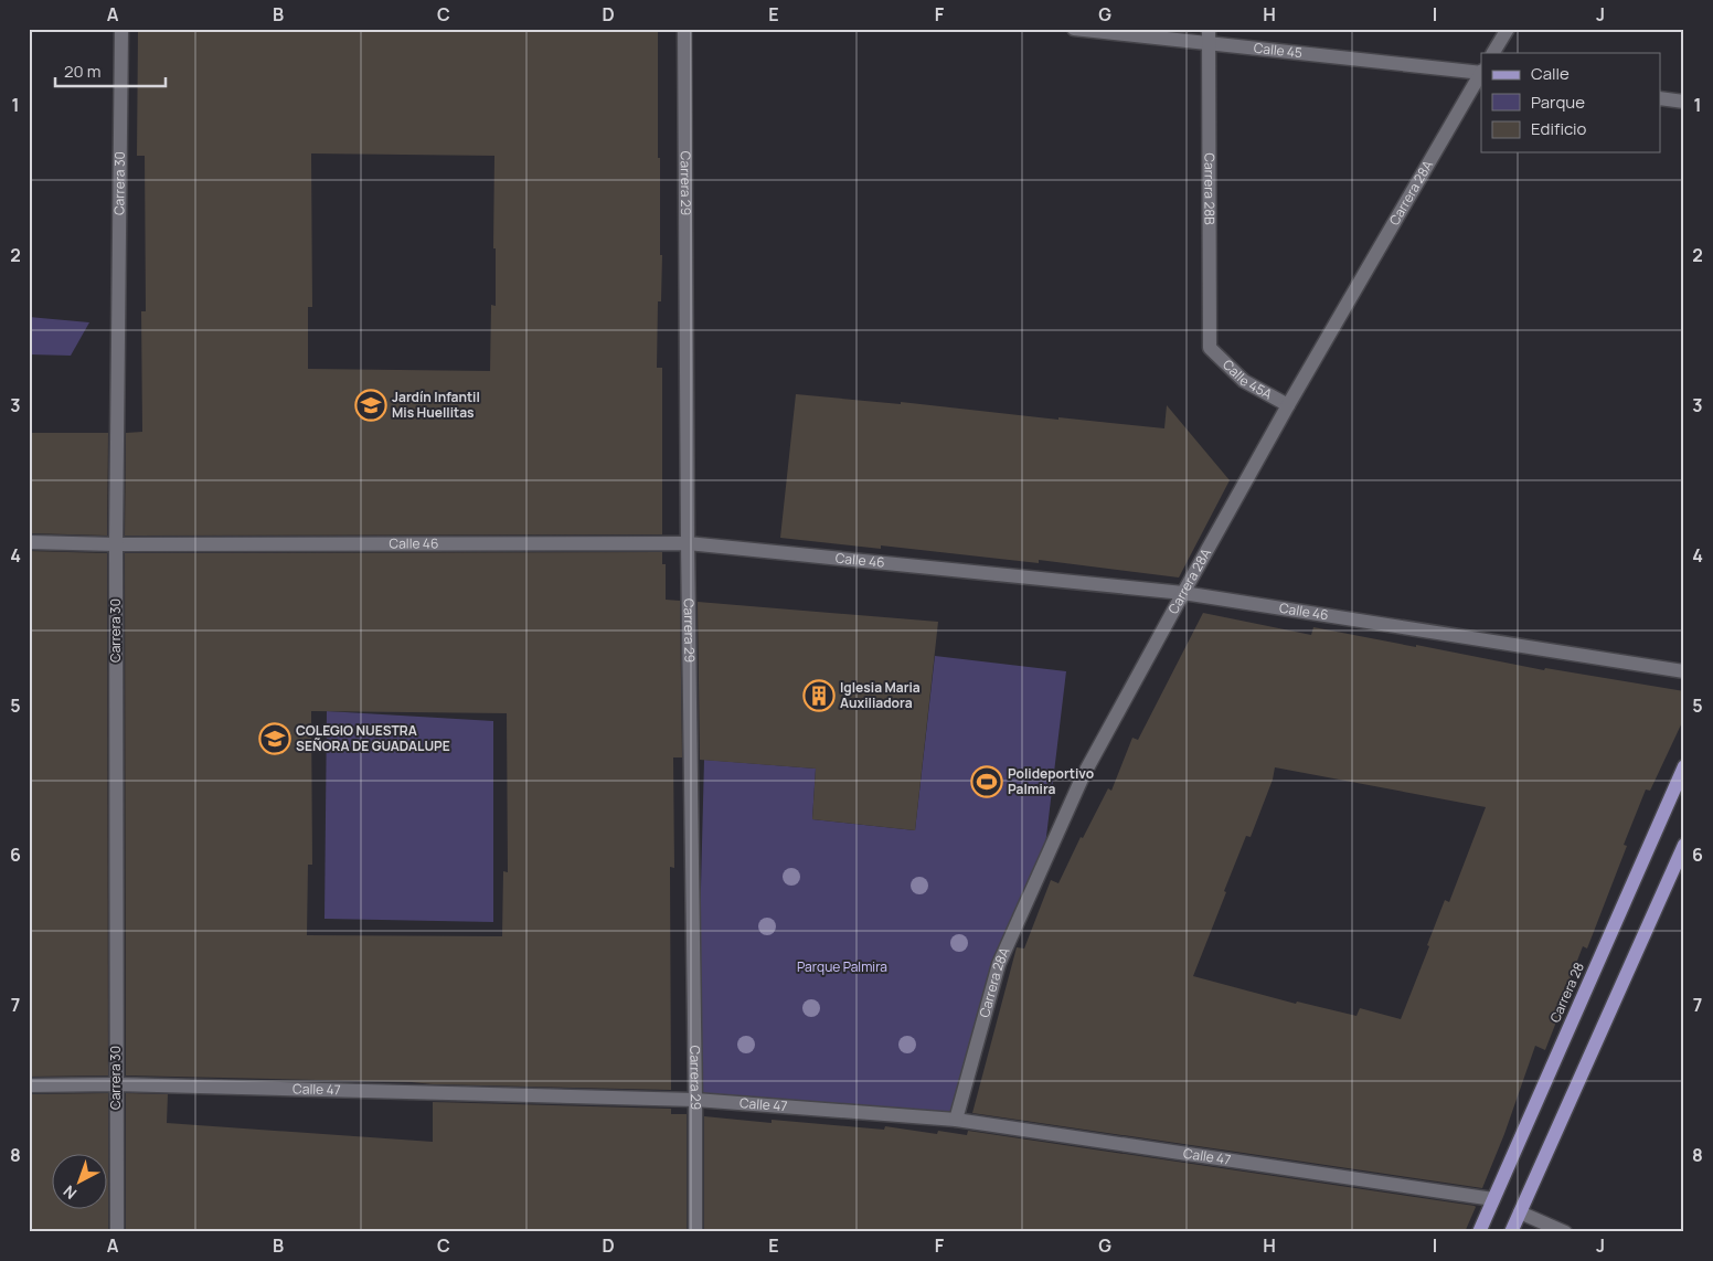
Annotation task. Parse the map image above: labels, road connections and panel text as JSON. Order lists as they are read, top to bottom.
{
  "streets": {
    "main road": ["Carrera 28"],
    "street": [
      "Calle 45",
      "Carrera 30",
      "Carrera 29",
      "Carrera 28B",
      "Carrera 28A",
      "Calle 45A",
      "Calle 46",
      "Calle 47"
    ]
  },
  "crossings": [
    ["Calle 45", "Carrera 28B"],
    ["Carrera 30", "Calle 46"],
    ["Carrera 30", "Calle 47"],
    ["Carrera 29", "Calle 46"],
    ["Carrera 29", "Calle 47"],
    ["Carrera 28B", "Calle 45A"],
    ["Carrera 28A", "Calle 45A"],
    ["Carrera 28A", "Calle 46"],
    ["Carrera 28A", "Calle 47"],
    ["Carrera 28", "Calle 47"]
  ],
  "parks": ["Parque Palmira"],
  "places": {
    "school or university": ["Jardín Infantil Mis Huellitas", "COLEGIO NUESTRA SEÑORA DE GUADALUPE"],
    "building": ["Iglesia Maria Auxiliadora"],
    "sports": ["Polideportivo Palmira"]
  },
  "legend": ["Calle", "Parque", "Edificio"],
  "scale_bar": "20 m",
  "north": "bottom left",
  "grid": {
    "columns": [
      "A",
      "B",
      "C",
      "D",
      "E",
      "F",
      "G",
      "H",
      "I",
      "J"
    ],
    "rows": [
      "1",
      "2",
      "3",
      "4",
      "5",
      "6",
      "7",
      "8"
    ]
  }
}
